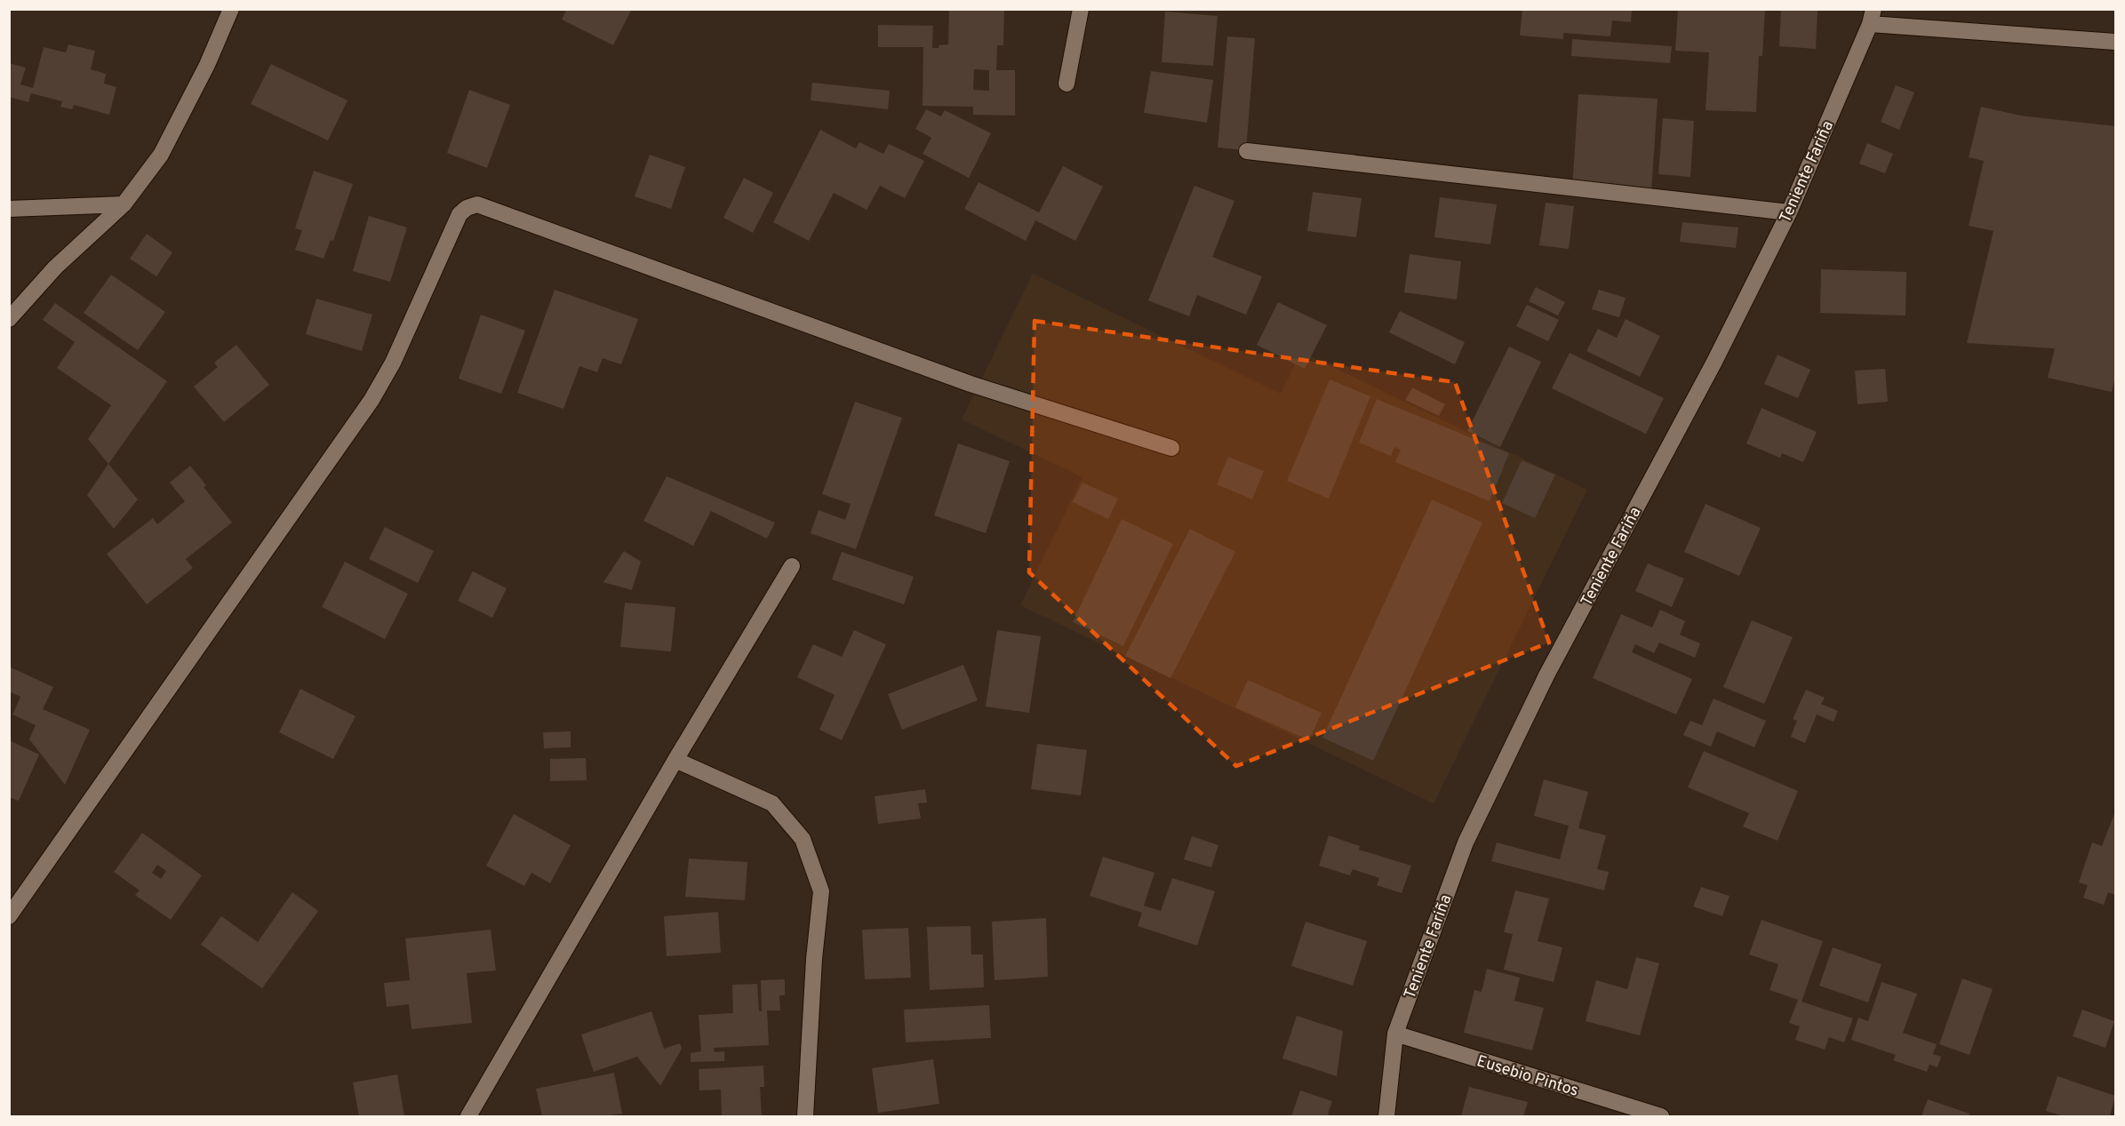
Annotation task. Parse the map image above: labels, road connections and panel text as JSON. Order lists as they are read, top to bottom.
{
  "streets": {
    "street": ["Teniente Fariña", "Eusebio Pintos"]
  },
  "crossings": [
    ["Teniente Fariña", "Eusebio Pintos"]
  ]
}
